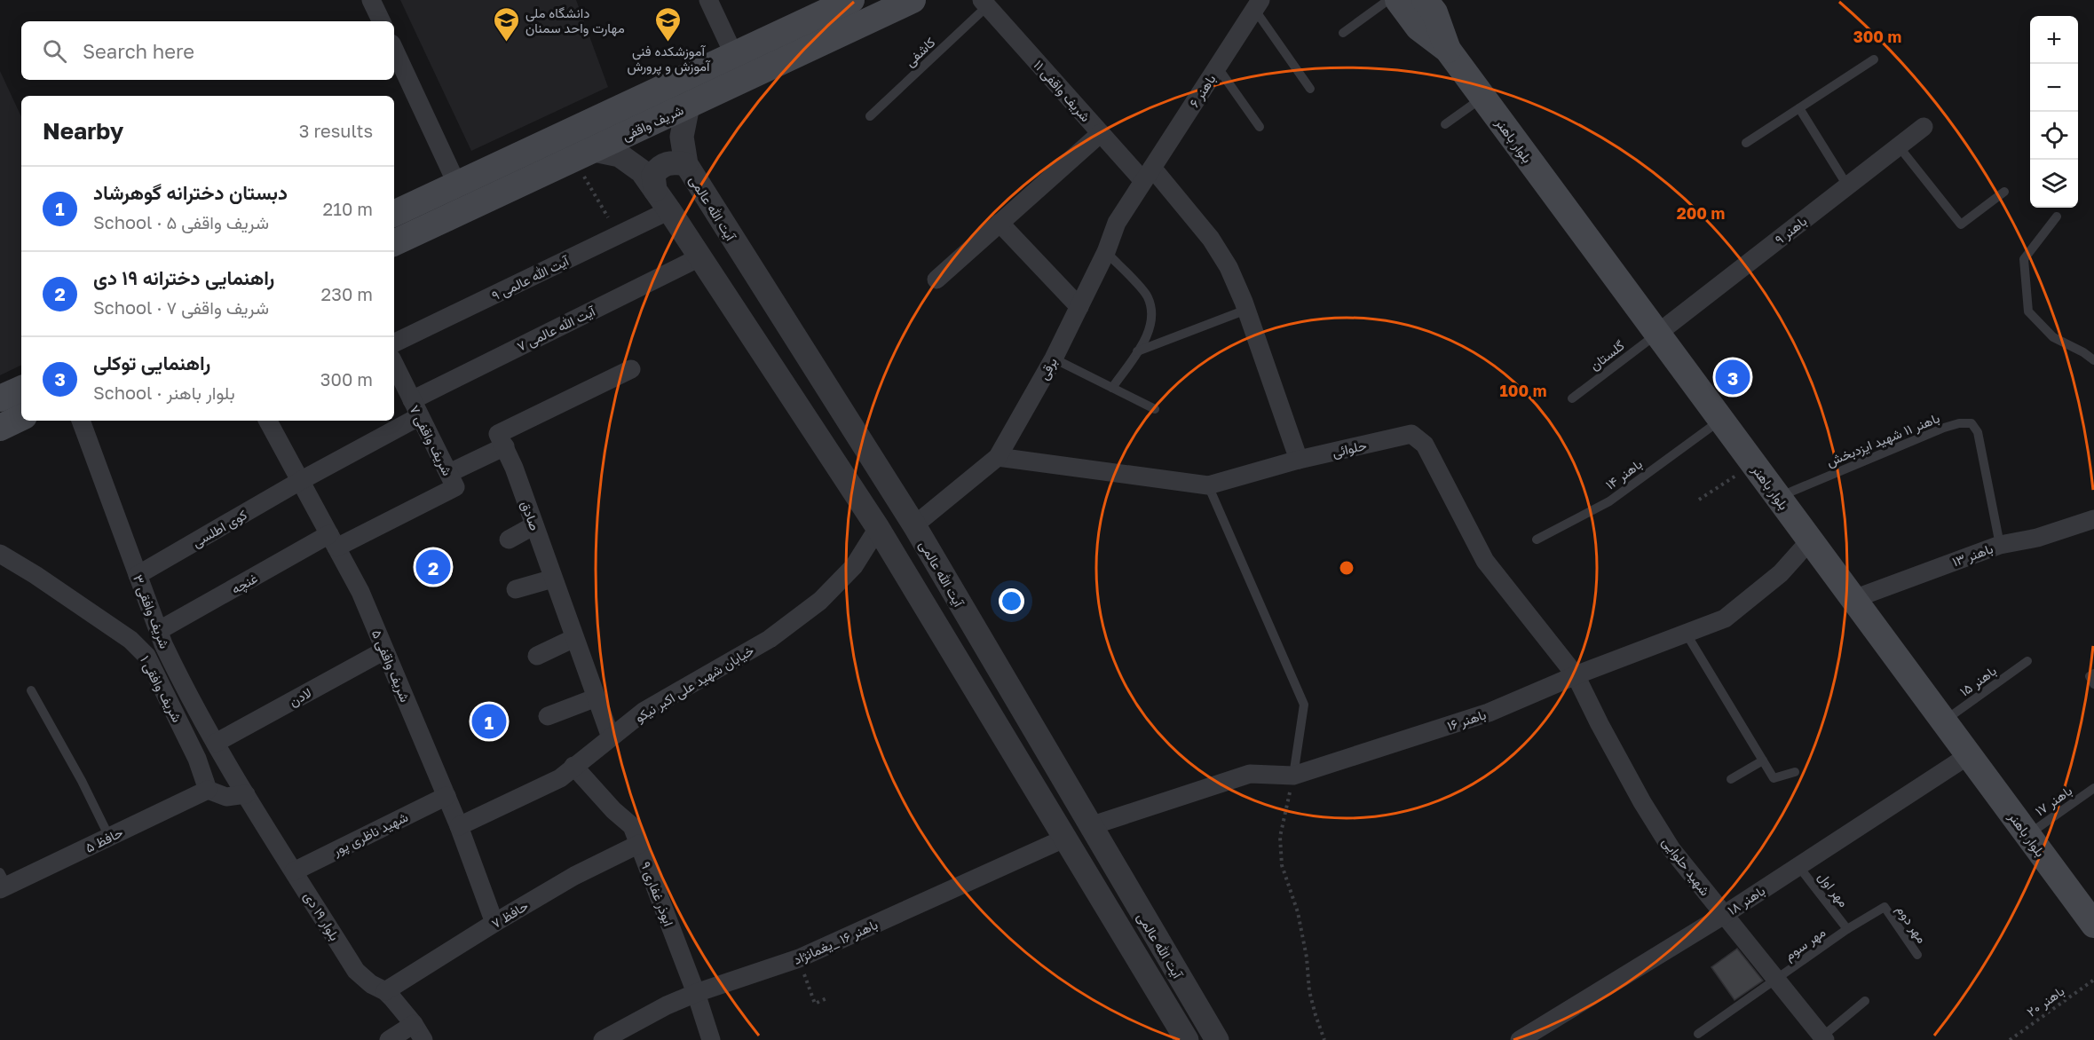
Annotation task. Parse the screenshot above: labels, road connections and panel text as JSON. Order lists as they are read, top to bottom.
{
  "streets": {
    "main road": ["شریف واقفی", "بلوار باهنر"],
    "street": [
      "شریف واقفی ۱۱",
      "باهنر ۶",
      "آیت الله عالمی",
      "باهنر ۹",
      "آیت الله عالمی ۹",
      "آیت الله عالمی ۷",
      "برقی",
      "شریف واقفی ۷",
      "حلوائی",
      "صادق",
      "کوی اطلسی",
      "باهنر ۱۳",
      "غنچه",
      "شریف وافقی ۳",
      "شریف واقفی ۵",
      "خیابان شهید علی اکبر نیکو",
      "شریف وافقی ۱",
      "لادن",
      "باهنر ۱۶",
      "شهید ناظری پور",
      "حافظ ۵",
      "شهید حلوایی",
      "ابوذر غفاری ۹",
      "باهنر ۱۸",
      "حافظ ۷",
      "بلوار ۱۹ دی",
      "باهنر ۱۶ _یغمانژاد"
    ],
    "lane": [
      "کاشفی",
      "گلستان",
      "باهنر ۱۱ شهید ایزدبخش",
      "باهنر ۱۴",
      "باهنر ۱۵",
      "باهنر ۱۷",
      "مهر اول",
      "مهر دوم",
      "مهر سوم"
    ],
    "path": ["باهنر ۲۰"]
  },
  "crossings": [
    ["کاشفی", "شریف واقفی ۱۱"],
    ["شریف واقفی ۱۱", "باهنر ۶"],
    ["شریف واقفی ۱۱", "برقی"],
    ["شریف واقفی ۱۱", "حلوائی"],
    ["باهنر ۶", "برقی"],
    ["شریف واقفی", "آیت الله عالمی"],
    ["بلوار باهنر", "باهنر ۹"],
    ["بلوار باهنر", "گلستان"],
    ["بلوار باهنر", "باهنر ۱۱ شهید ایزدبخش"],
    ["بلوار باهنر", "باهنر ۱۴"],
    ["بلوار باهنر", "باهنر ۱۳"],
    ["بلوار باهنر", "باهنر ۱۵"],
    ["بلوار باهنر", "باهنر ۱۶"],
    ["بلوار باهنر", "باهنر ۱۷"],
    ["بلوار باهنر", "باهنر ۱۸"],
    ["آیت الله عالمی", "آیت الله عالمی ۹"],
    ["آیت الله عالمی", "آیت الله عالمی ۷"],
    ["آیت الله عالمی", "برقی"],
    ["آیت الله عالمی", "خیابان شهید علی اکبر نیکو"],
    ["آیت الله عالمی", "باهنر ۱۶"],
    ["آیت الله عالمی", "باهنر ۱۶ _یغمانژاد"],
    ["باهنر ۹", "گلستان"],
    ["آیت الله عالمی ۷", "شریف واقفی ۷"],
    ["آیت الله عالمی ۷", "کوی اطلسی"],
    ["آیت الله عالمی ۷", "شریف واقفی ۵"],
    ["برقی", "حلوائی"],
    ["باهنر ۱۱ شهید ایزدبخش", "باهنر ۱۳"],
    ["شریف واقفی ۷", "غنچه"],
    ["شریف واقفی ۷", "شریف واقفی ۵"],
    ["حلوائی", "باهنر ۱۶"],
    ["حلوائی", "شهید حلوایی"],
    ["صادق", "خیابان شهید علی اکبر نیکو"],
    ["کوی اطلسی", "شریف وافقی ۳"],
    ["کوی اطلسی", "شریف واقفی ۵"],
    ["غنچه", "شریف وافقی ۳"],
    ["غنچه", "شریف واقفی ۵"],
    ["شریف وافقی ۳", "لادن"],
    ["شریف وافقی ۳", "بلوار ۱۹ دی"],
    ["شریف واقفی ۵", "خیابان شهید علی اکبر نیکو"],
    ["شریف واقفی ۵", "لادن"],
    ["شریف واقفی ۵", "شهید ناظری پور"],
    ["شریف واقفی ۵", "حافظ ۷"],
    ["خیابان شهید علی اکبر نیکو", "ابوذر غفاری ۹"],
    ["شریف وافقی ۱", "حافظ ۵"],
    ["باهنر ۱۶", "شهید حلوایی"],
    ["شهید ناظری پور", "بلوار ۱۹ دی"],
    ["شهید حلوایی", "باهنر ۱۸"],
    ["شهید حلوایی", "مهر سوم"],
    ["مهر اول", "باهنر ۱۸"],
    ["مهر اول", "مهر سوم"],
    ["ابوذر غفاری ۹", "حافظ ۷"],
    ["ابوذر غفاری ۹", "باهنر ۱۶ _یغمانژاد"],
    ["حافظ ۷", "بلوار ۱۹ دی"],
    ["مهر دوم", "مهر سوم"]
  ],
  "places": {
    "school or university": ["آموزشکده فنی آموزش و پرورش", "دانشگاه ملی مهارت واحد سمنان"]
  },
  "page": {
    "map_buttons": ["+", "−"],
    "search": "Search here",
    "heading": ["Nearby", "3 results"],
    "list": [
      {
        "mark": "1",
        "name": "دبستان دخترانه گوهرشاد",
        "note": "School · شریف واقفی ۵",
        "value": "210 m"
      },
      {
        "mark": "2",
        "name": "راهنمایی دخترانه ۱۹ دی",
        "note": "School · شریف واقفی ۷",
        "value": "230 m"
      },
      {
        "mark": "3",
        "name": "راهنمایی توکلی",
        "note": "School · بلوار باهنر",
        "value": "300 m"
      }
    ],
    "pins": ["3", "2", "1"]
  },
  "rings": ["300 m", "200 m", "100 m"]
}
